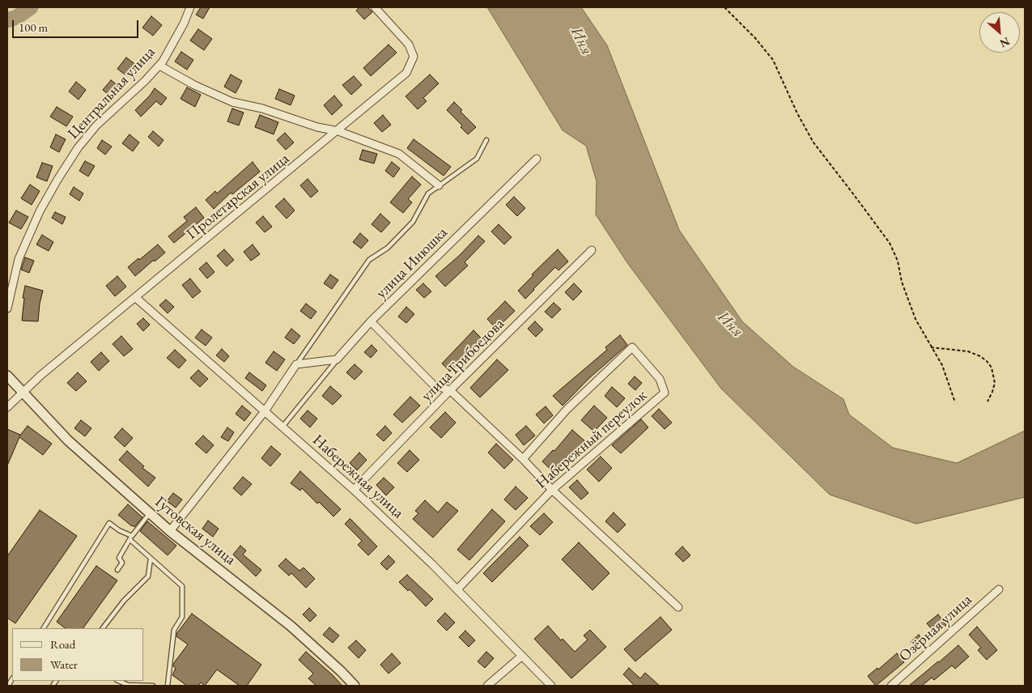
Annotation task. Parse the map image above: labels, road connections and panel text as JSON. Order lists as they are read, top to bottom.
{
  "streets": {
    "street": [
      "Центральная улица",
      "Пролетарская улица",
      "улица Инюшка",
      "улица Грибоедова",
      "Набережный переулок",
      "Набережная улица",
      "Гутовская улица",
      "Озёрная улица"
    ]
  },
  "crossings": [
    ["Пролетарская улица", "Набережная улица"],
    ["Пролетарская улица", "Гутовская улица"],
    ["улица Инюшка", "Набережная улица"],
    ["улица Инюшка", "Гутовская улица"],
    ["улица Грибоедова", "Набережная улица"],
    ["Набережный переулок", "Набережная улица"]
  ],
  "water": ["Иня"],
  "legend": ["Road", "Water"],
  "scale_bar": "100 m",
  "north": "bottom right"
}
